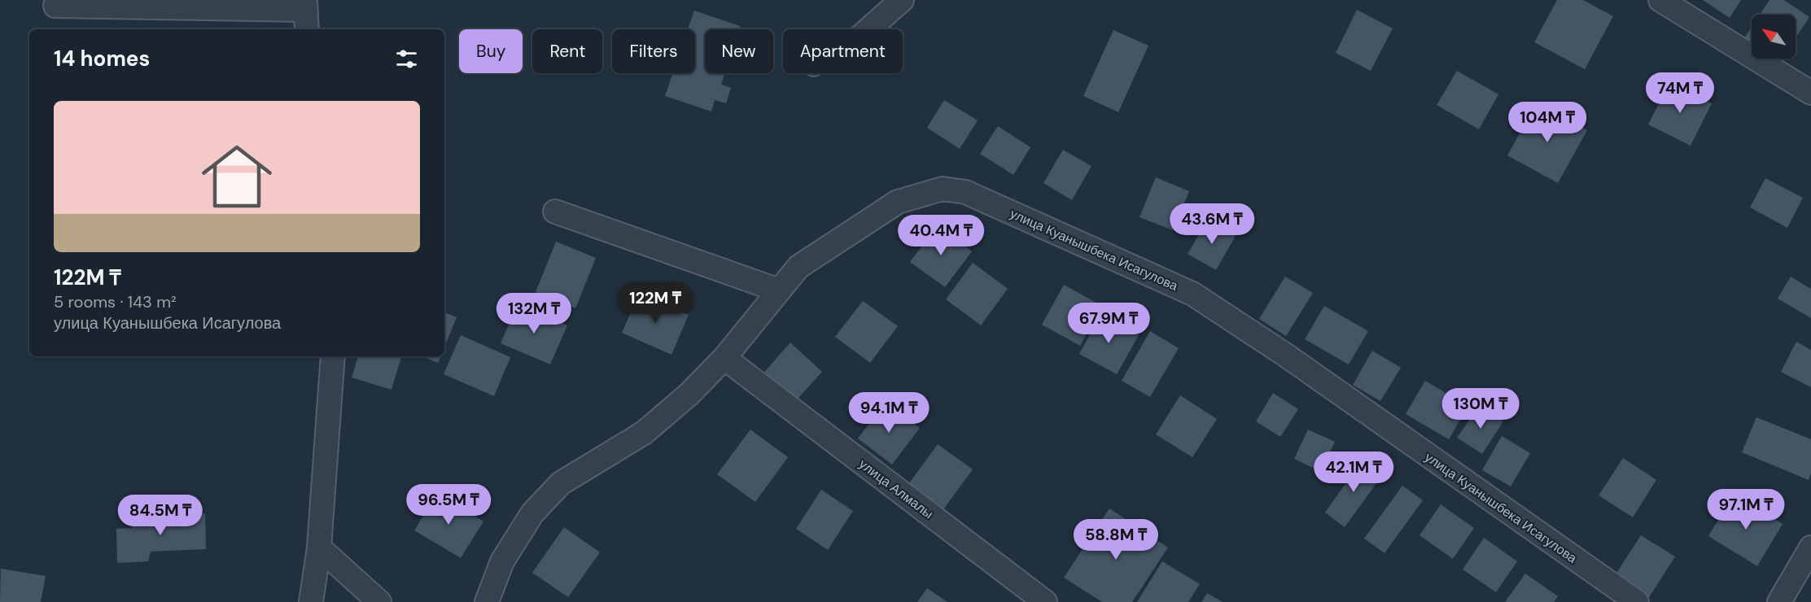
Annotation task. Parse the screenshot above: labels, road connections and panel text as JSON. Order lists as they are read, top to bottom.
{
  "streets": {
    "street": ["улица Куанышбека Исагулова", "улица Алмалы"]
  },
  "crossings": [
    ["улица Куанышбека Исагулова", "улица Алмалы"]
  ],
  "north": "top left",
  "page": {
    "chip": [
      "Buy",
      "Rent",
      "Filters",
      "New",
      "Apartment"
    ],
    "heading": "14 homes",
    "price": [
      "74M ₸",
      "104M ₸",
      "43.6M ₸",
      "40.4M ₸",
      "122M ₸",
      "132M ₸",
      "67.9M ₸",
      "130M ₸",
      "94.1M ₸",
      "42.1M ₸",
      "96.5M ₸",
      "97.1M ₸",
      "84.5M ₸",
      "58.8M ₸"
    ],
    "list": [
      {
        "name": "122M ₸",
        "note": "5 rooms · 143 m² · улица Куанышбека Исагулова"
      }
    ]
  }
}
